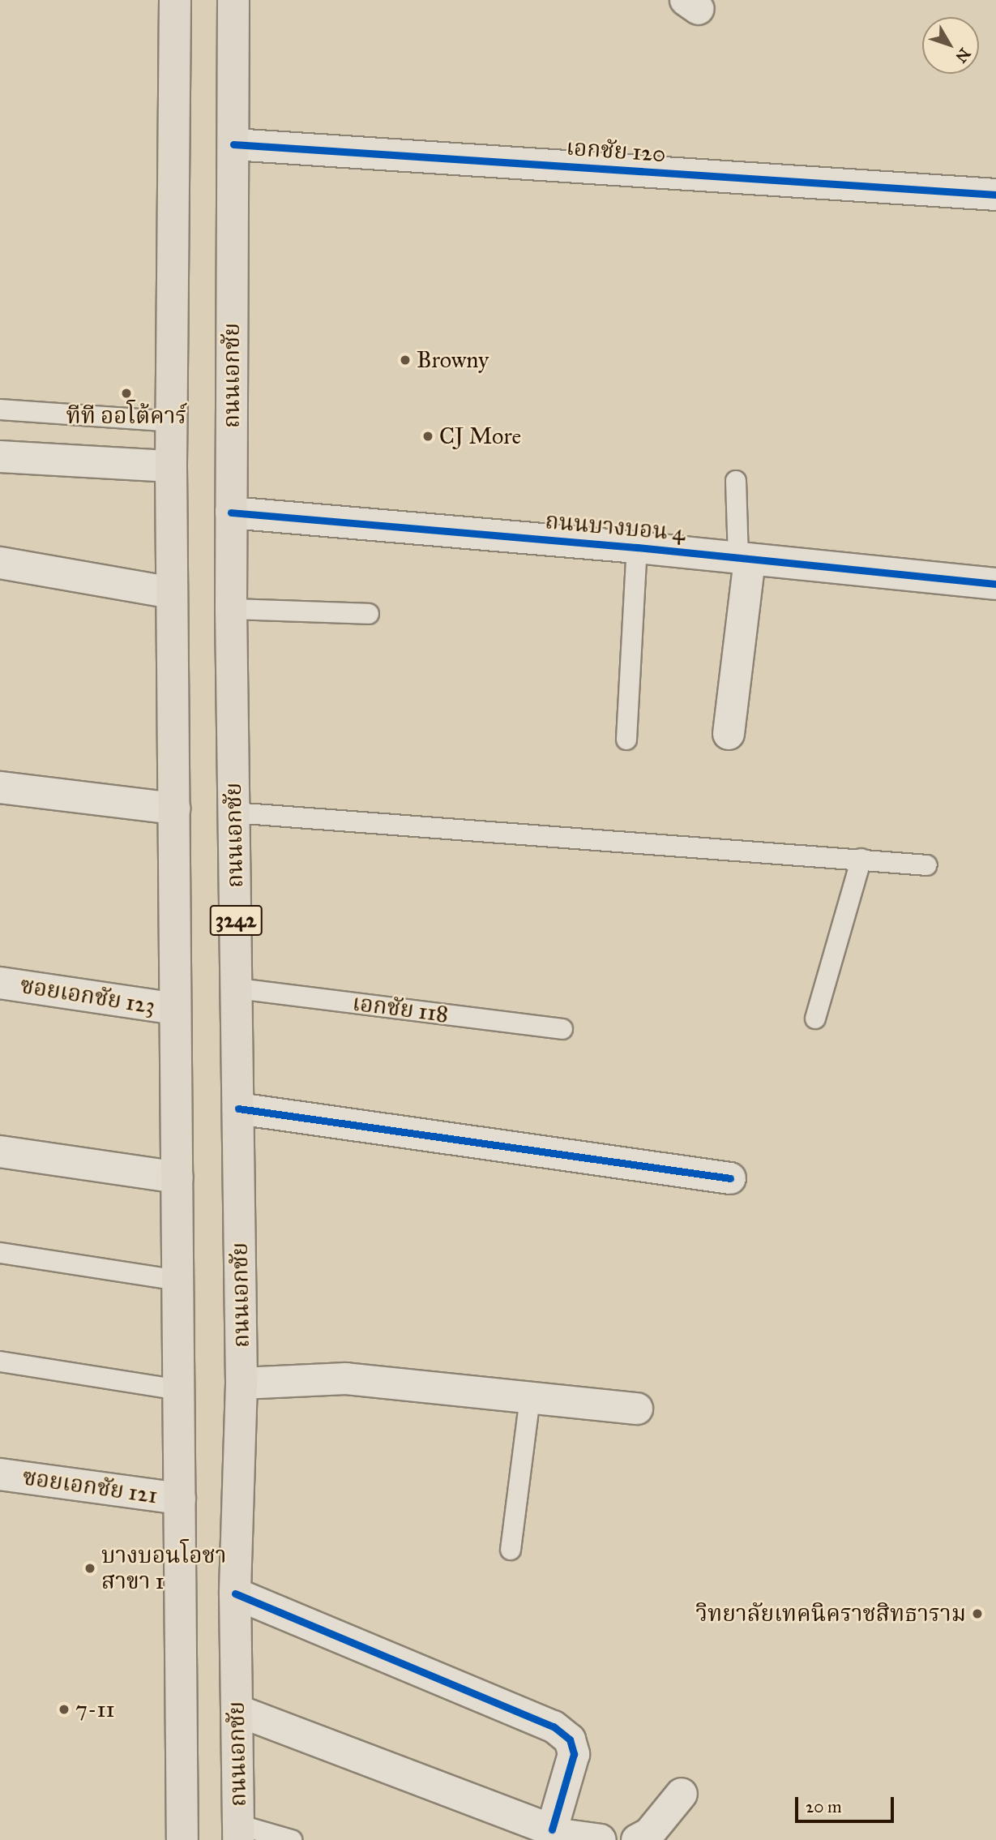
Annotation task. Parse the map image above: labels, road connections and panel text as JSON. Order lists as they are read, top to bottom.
{
  "streets": {
    "main road": ["ถนนเอกชัย", "3242"],
    "street": [
      "เอกชัย 120",
      "ถนนบางบอน 4",
      "ซอยเอกชัย 123",
      "ซอยเอกชัย 121"
    ],
    "lane": ["เอกชัย 118"]
  },
  "crossings": [
    ["เอกชัย 120", "ถนนเอกชัย"],
    ["ถนนเอกชัย", "ถนนบางบอน 4"],
    ["ถนนเอกชัย", "เอกชัย 118"],
    ["3242", "ซอยเอกชัย 123"],
    ["3242", "ซอยเอกชัย 121"]
  ],
  "places": [
    "Browny",
    "ทีที ออโต้คาร์",
    "CJ More",
    "บางบอนโอชา สาขา 1",
    "วิทยาลัยเทคนิคราชสิทธาราม",
    "7-11"
  ],
  "scale_bar": "20 m",
  "north": "bottom right"
}
